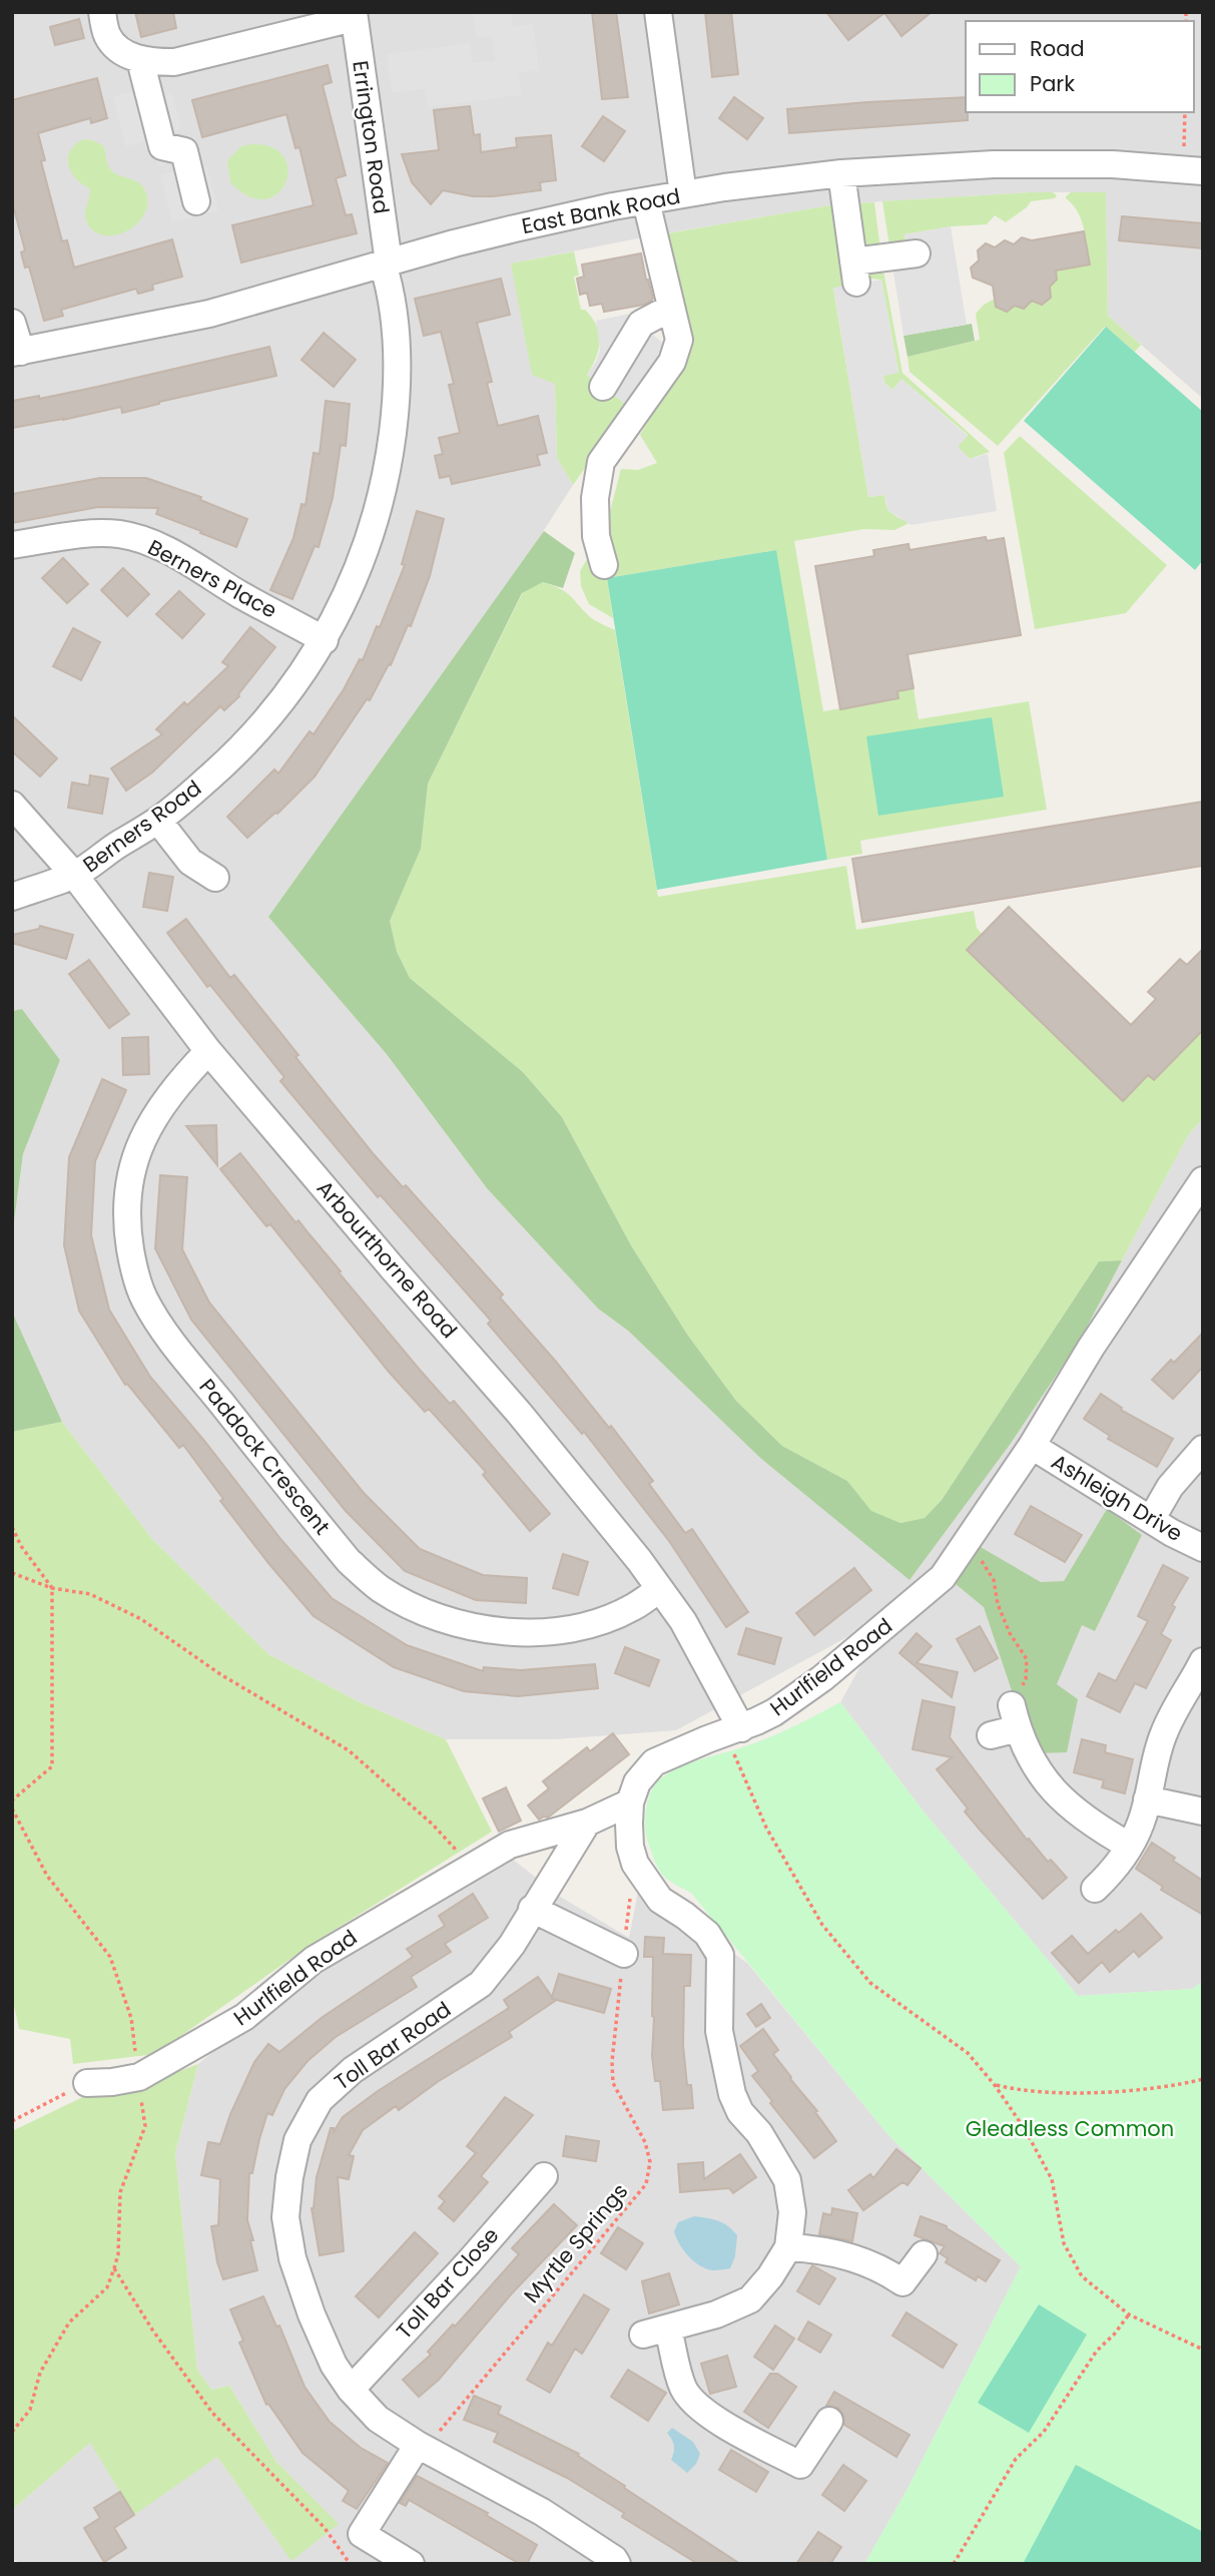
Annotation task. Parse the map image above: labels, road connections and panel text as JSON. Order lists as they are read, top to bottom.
{
  "streets": {
    "street": [
      "Errington Road",
      "East Bank Road",
      "Berners Place",
      "Berners Road",
      "Arbourthorne Road",
      "Paddock Crescent",
      "Ashleigh Drive",
      "Hurlfield Road",
      "Toll Bar Road",
      "Toll Bar Close"
    ],
    "path": ["Myrtle Springs"]
  },
  "crossings": [
    ["Errington Road", "East Bank Road"],
    ["Errington Road", "Berners Road"],
    ["East Bank Road", "Berners Road"],
    ["Berners Place", "Berners Road"],
    ["Berners Road", "Arbourthorne Road"],
    ["Arbourthorne Road", "Paddock Crescent"],
    ["Arbourthorne Road", "Hurlfield Road"],
    ["Ashleigh Drive", "Hurlfield Road"],
    ["Hurlfield Road", "Toll Bar Road"],
    ["Toll Bar Road", "Myrtle Springs"],
    ["Toll Bar Road", "Toll Bar Close"]
  ],
  "parks": ["Gleadless Common"],
  "legend": ["Road", "Park"]
}
